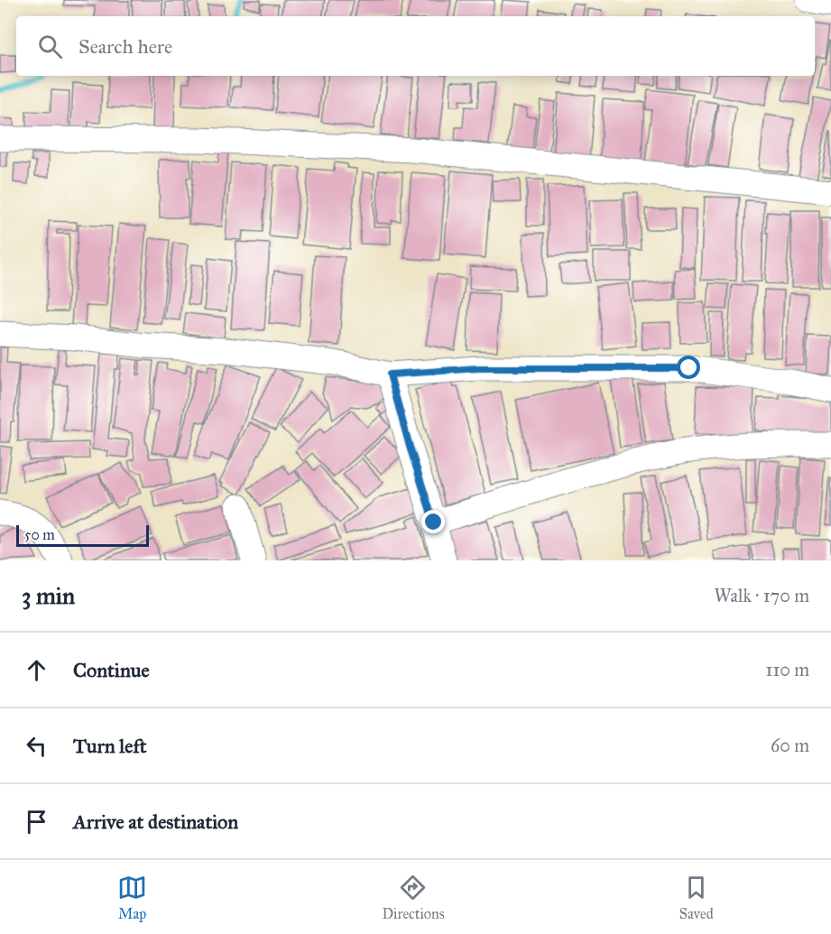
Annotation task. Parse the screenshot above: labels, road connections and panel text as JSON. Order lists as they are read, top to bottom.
{
  "scale_bar": "50 m",
  "page": {
    "search": "Search here",
    "scale": "50 m",
    "heading": ["3 min", "Walk · 170 m"],
    "list": [
      ["Continue", "110 m"],
      ["Turn left", "60 m"],
      "Arrive at destination"
    ],
    "nav": ["Map", "Directions", "Saved"]
  }
}
